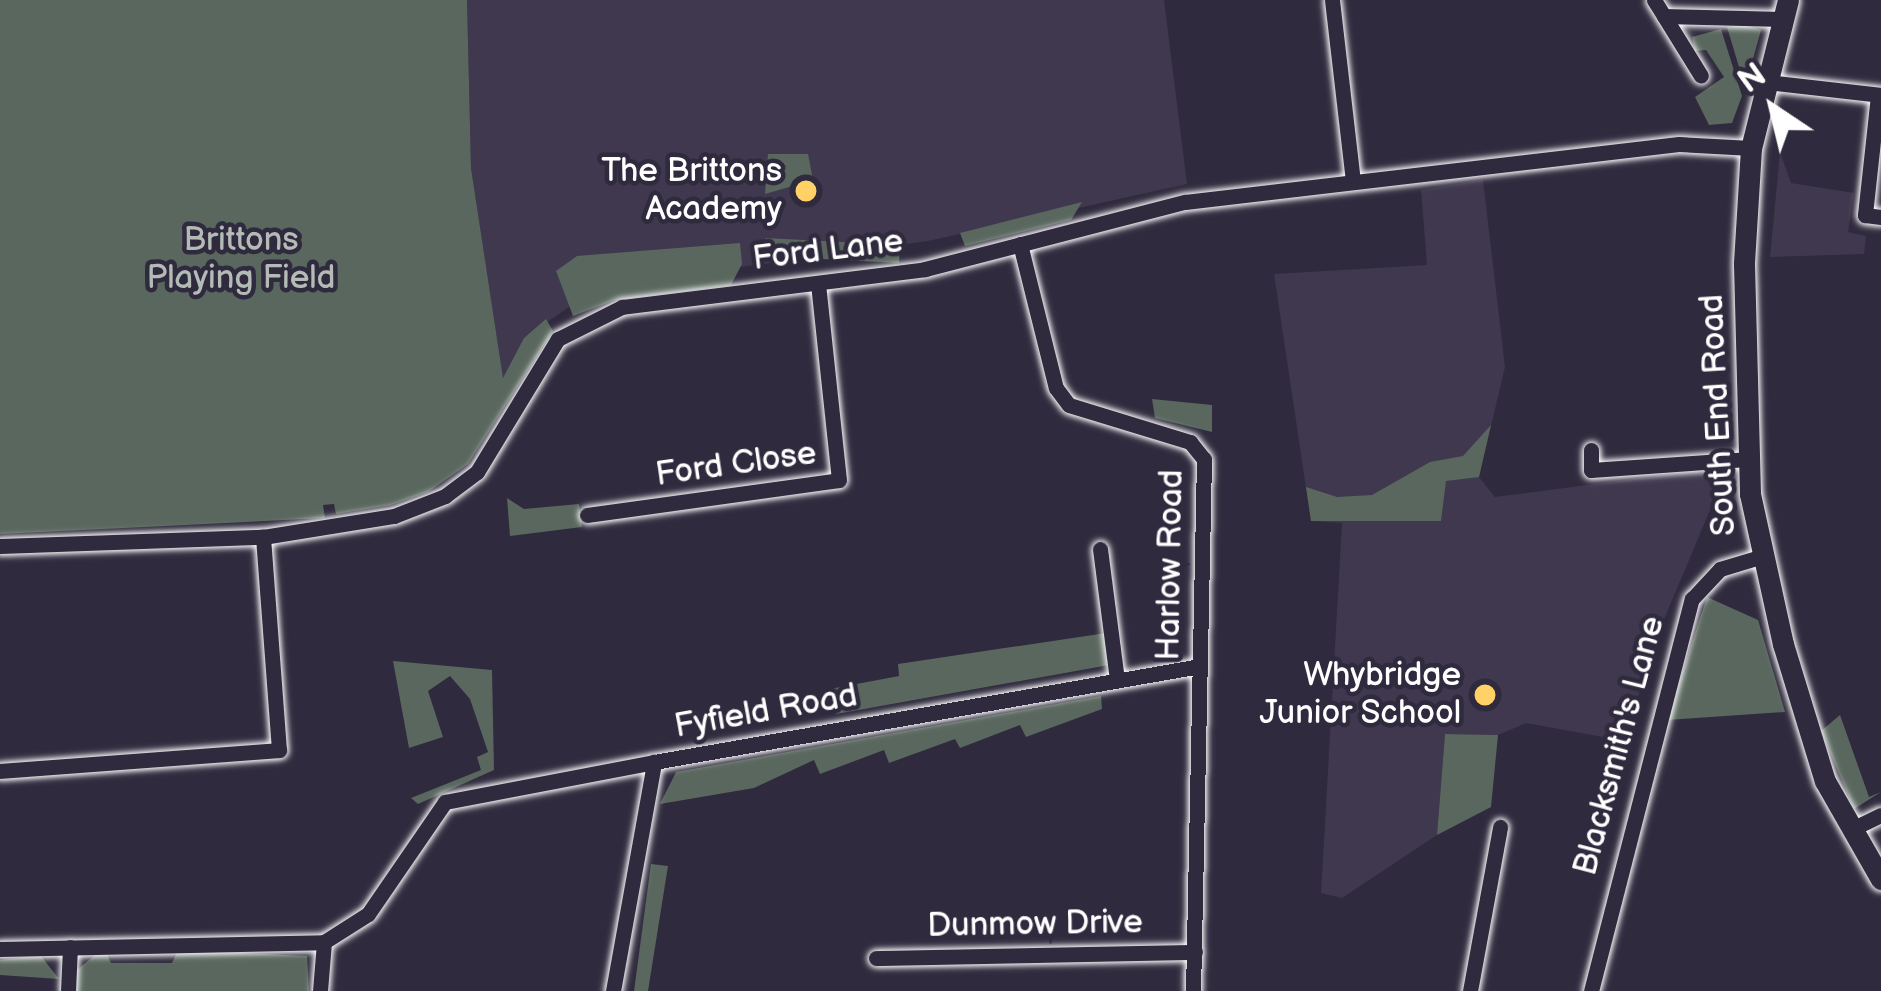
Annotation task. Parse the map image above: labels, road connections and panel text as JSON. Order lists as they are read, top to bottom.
{
  "streets": {
    "street": [
      "Ford Lane",
      "South End Road",
      "Ford Close",
      "Harlow Road",
      "Fyfield Road",
      "Blacksmith's Lane",
      "Dunmow Drive"
    ]
  },
  "crossings": [
    ["Ford Lane", "South End Road"],
    ["Ford Lane", "Ford Close"],
    ["Ford Lane", "Harlow Road"],
    ["South End Road", "Blacksmith's Lane"],
    ["Harlow Road", "Fyfield Road"],
    ["Harlow Road", "Dunmow Drive"]
  ],
  "parks": ["Brittons Playing Field"],
  "places": ["The Brittons Academy", "Whybridge Junior School"],
  "north": "top left"
}
